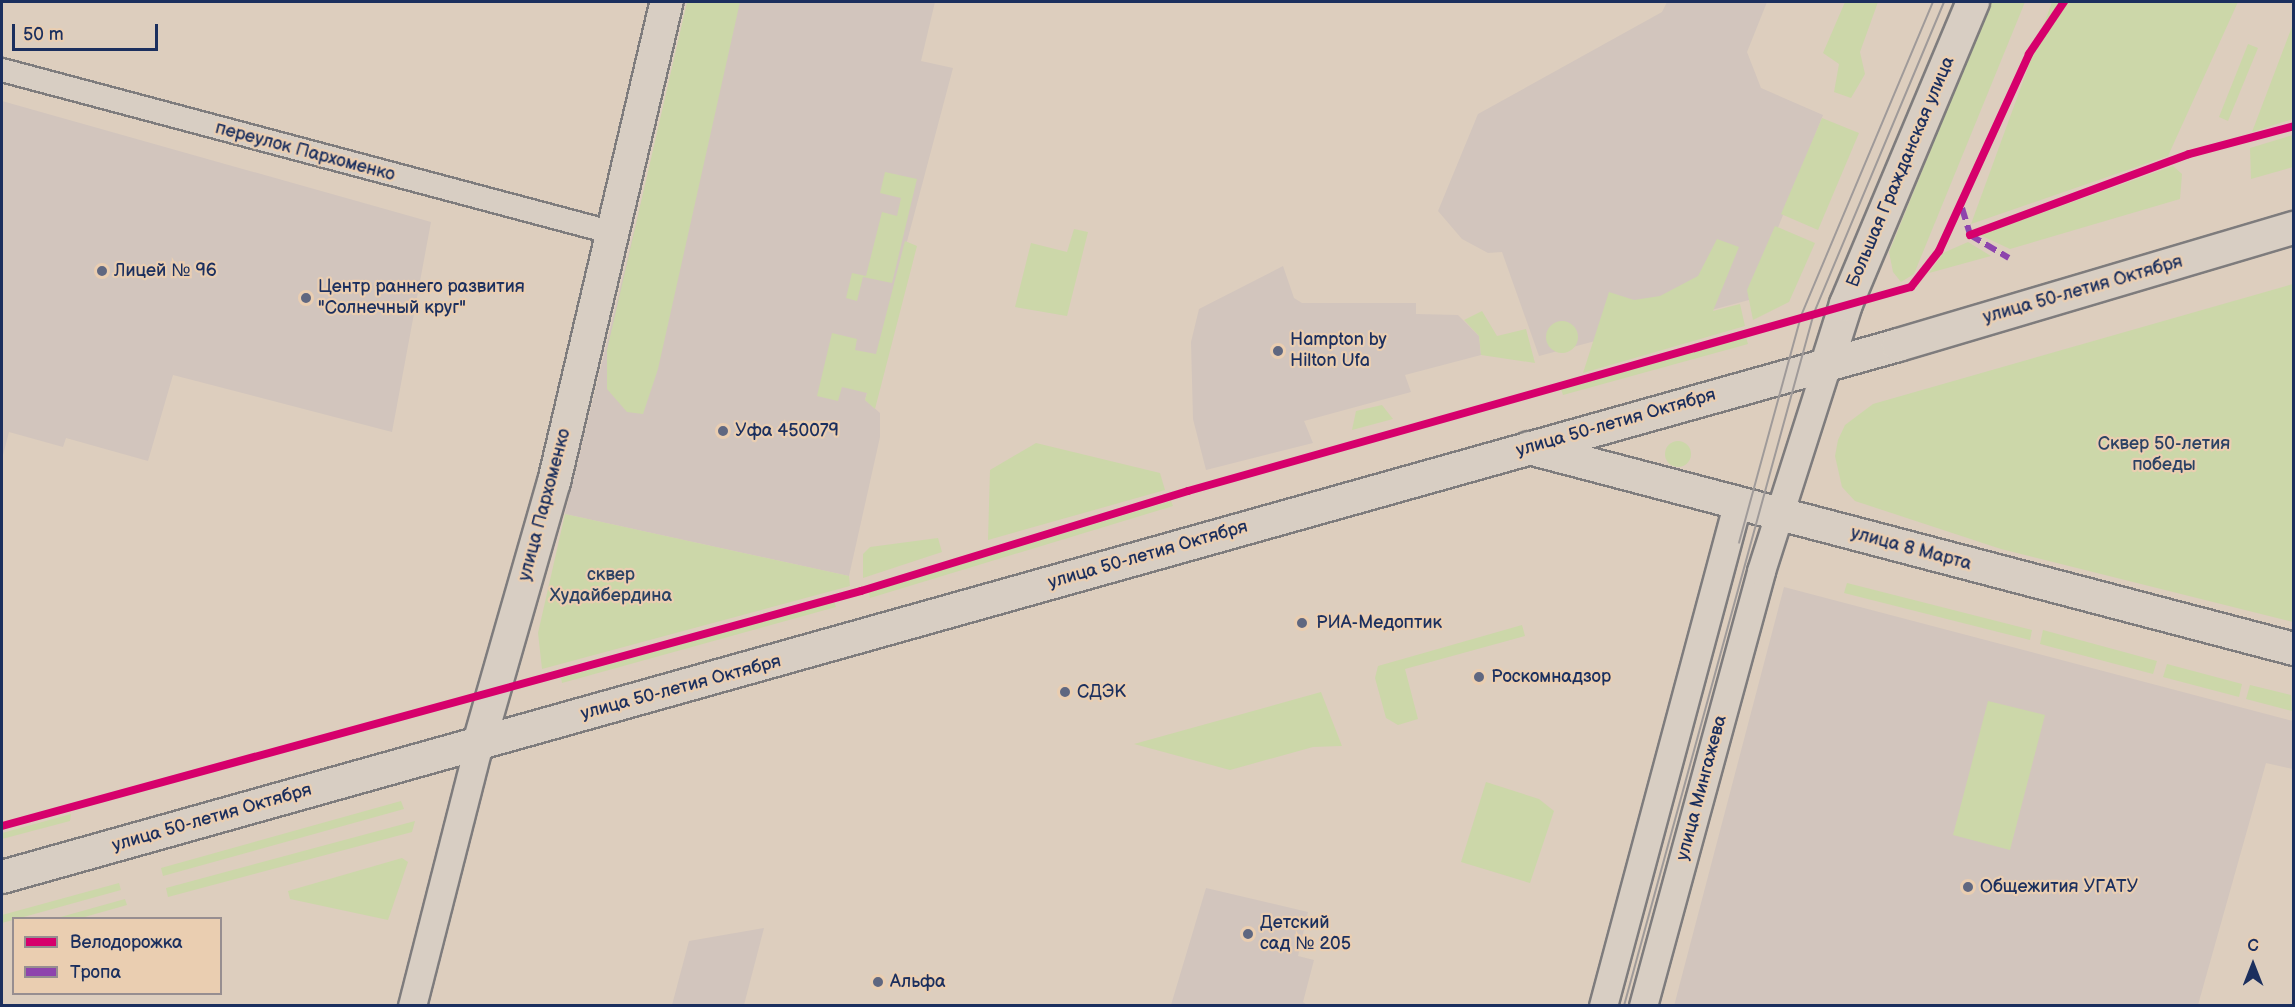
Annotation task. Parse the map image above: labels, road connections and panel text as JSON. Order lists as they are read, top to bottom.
{
  "streets": {
    "main road": [
      "Большая Гражданская улица",
      "улица 50-летия Октября",
      "улица Пархоменко",
      "улица 8 Марта"
    ],
    "street": ["переулок Пархоменко", "улица Мингажева"]
  },
  "crossings": [
    ["переулок Пархоменко", "улица Пархоменко"],
    ["Большая Гражданская улица", "улица 50-летия Октября"],
    ["Большая Гражданская улица", "улица 8 Марта"],
    ["Большая Гражданская улица", "улица Мингажева"],
    ["улица 50-летия Октября", "улица Пархоменко"],
    ["улица 50-летия Октября", "улица 8 Марта"],
    ["улица 8 Марта", "улица Мингажева"]
  ],
  "parks": ["Сквер 50-летия победы", "сквер Худайбердина"],
  "places": [
    "Лицей № 96",
    "Центр раннего развития \"Солнечный круг\"",
    "Hampton by Hilton Ufa",
    "Уфа 450079",
    "РИА-Медоптик",
    "Роскомнадзор",
    "СДЭК",
    "Общежития УГАТУ",
    "Детский сад № 205",
    "Альфа"
  ],
  "legend": ["Велодорожка", "Тропа"],
  "scale_bar": "50 m",
  "north": "top"
}
